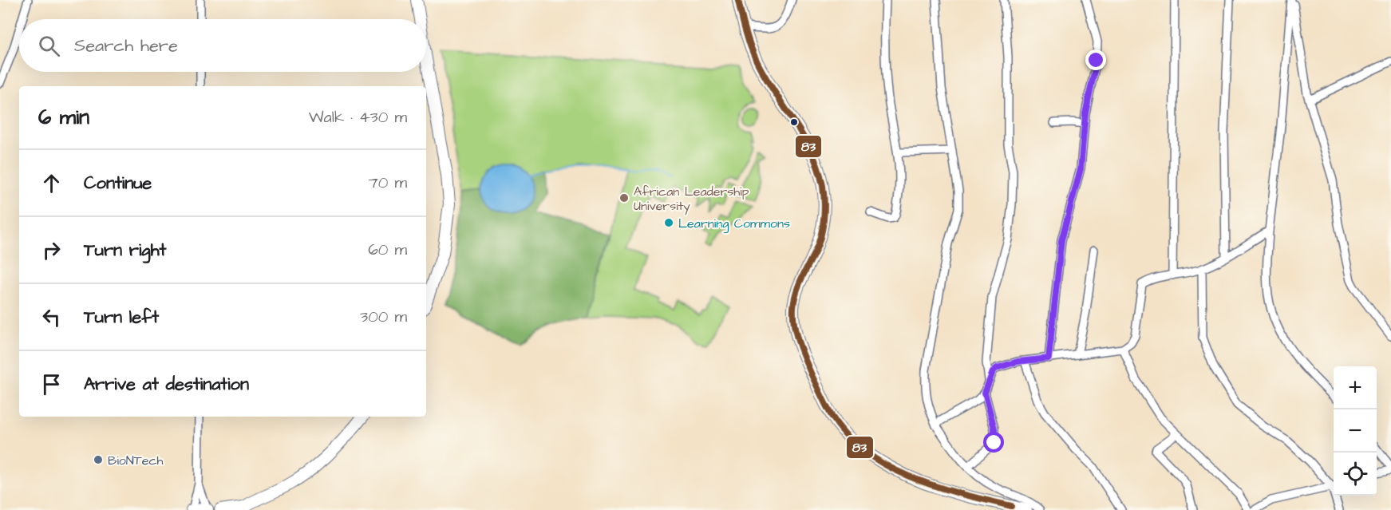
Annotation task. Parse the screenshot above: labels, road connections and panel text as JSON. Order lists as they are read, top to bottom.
{
  "places": ["African Leadership University", "Learning Commons", "BioNTech"],
  "lines": ["transit line 83"],
  "page": {
    "search": "Search here",
    "heading": ["6 min", "Walk · 430 m"],
    "list": [
      ["Continue", "70 m"],
      ["Turn right", "60 m"],
      ["Turn left", "300 m"],
      "Arrive at destination"
    ],
    "map_buttons": ["+", "−"]
  }
}
